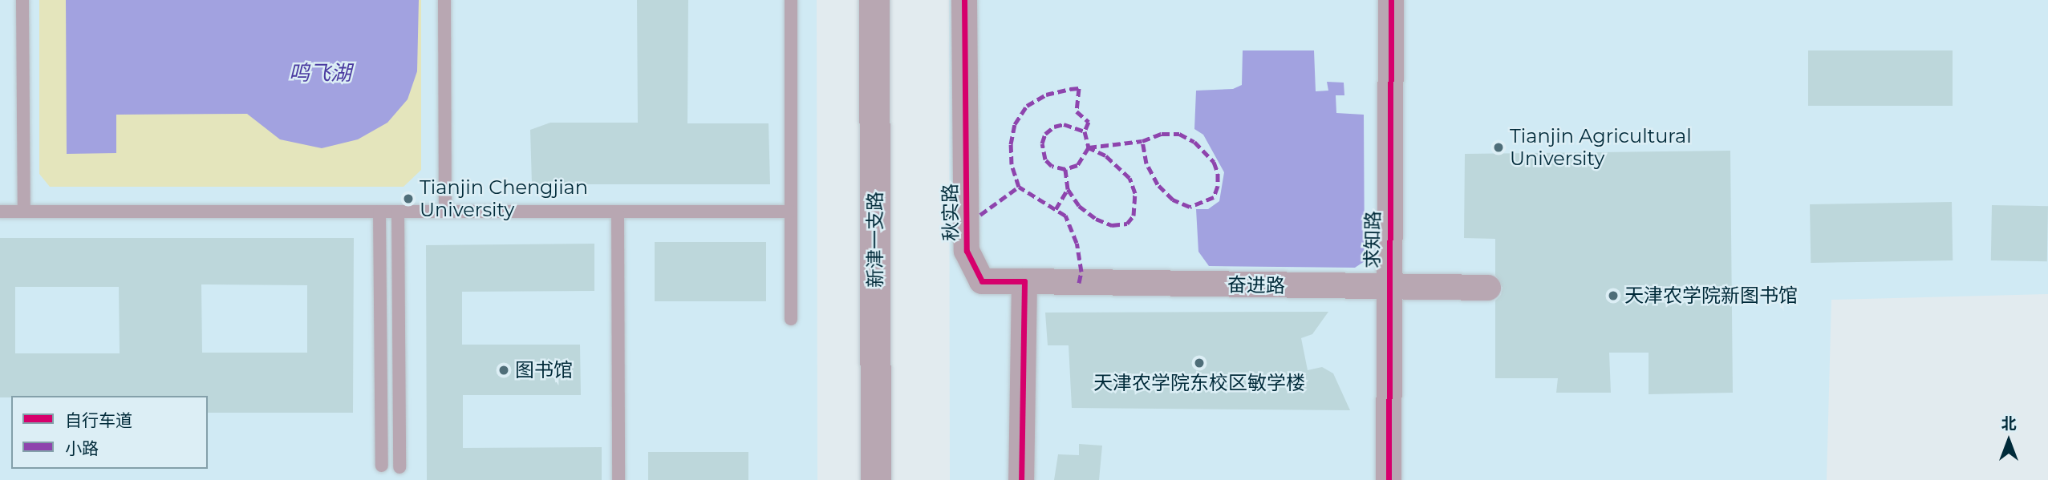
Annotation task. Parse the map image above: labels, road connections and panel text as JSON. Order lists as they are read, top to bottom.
{
  "streets": {
    "street": [
      "秋实路",
      "新津一支路",
      "求知路",
      "奋进路"
    ]
  },
  "crossings": [
    ["秋实路", "奋进路"],
    ["求知路", "奋进路"]
  ],
  "water": ["鸣飞湖"],
  "places": [
    "Tianjin Agricultural University",
    "Tianjin Chengjian University",
    "天津农学院新图书馆",
    "天津农学院东校区敏学楼",
    "图书馆"
  ],
  "legend": ["自行车道", "小路"],
  "north": "top"
}
